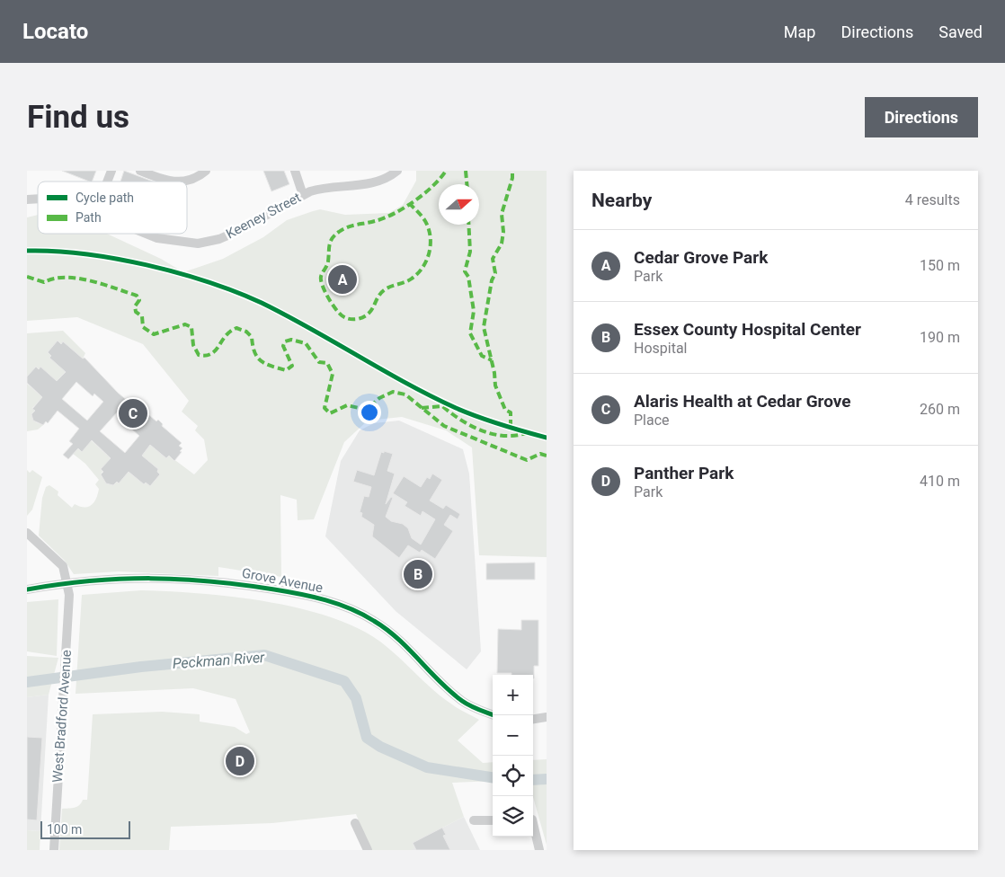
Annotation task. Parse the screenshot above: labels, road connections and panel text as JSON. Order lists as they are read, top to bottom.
{
  "streets": {
    "street": ["Keeney Street", "Grove Avenue", "West Bradford Avenue"]
  },
  "crossings": [
    ["Grove Avenue", "West Bradford Avenue"]
  ],
  "water": ["Peckman River"],
  "legend": ["Cycle path", "Path"],
  "scale_bar": "100 m",
  "north": "right",
  "page": {
    "header": "Locato",
    "nav": ["Map", "Directions", "Saved"],
    "buttons": "Directions",
    "title": "Find us",
    "heading": ["Nearby", "4 results"],
    "list": [
      {
        "mark": "A",
        "name": "Cedar Grove Park",
        "note": "Park",
        "value": "150 m"
      },
      {
        "mark": "B",
        "name": "Essex County Hospital Center",
        "note": "Hospital",
        "value": "190 m"
      },
      {
        "mark": "C",
        "name": "Alaris Health at Cedar Grove",
        "note": "Place",
        "value": "260 m"
      },
      {
        "mark": "D",
        "name": "Panther Park",
        "note": "Park",
        "value": "410 m"
      }
    ],
    "pins": [
      "A",
      "C",
      "B",
      "D"
    ],
    "map_buttons": ["+", "−"],
    "scale": "100 m"
  }
}
